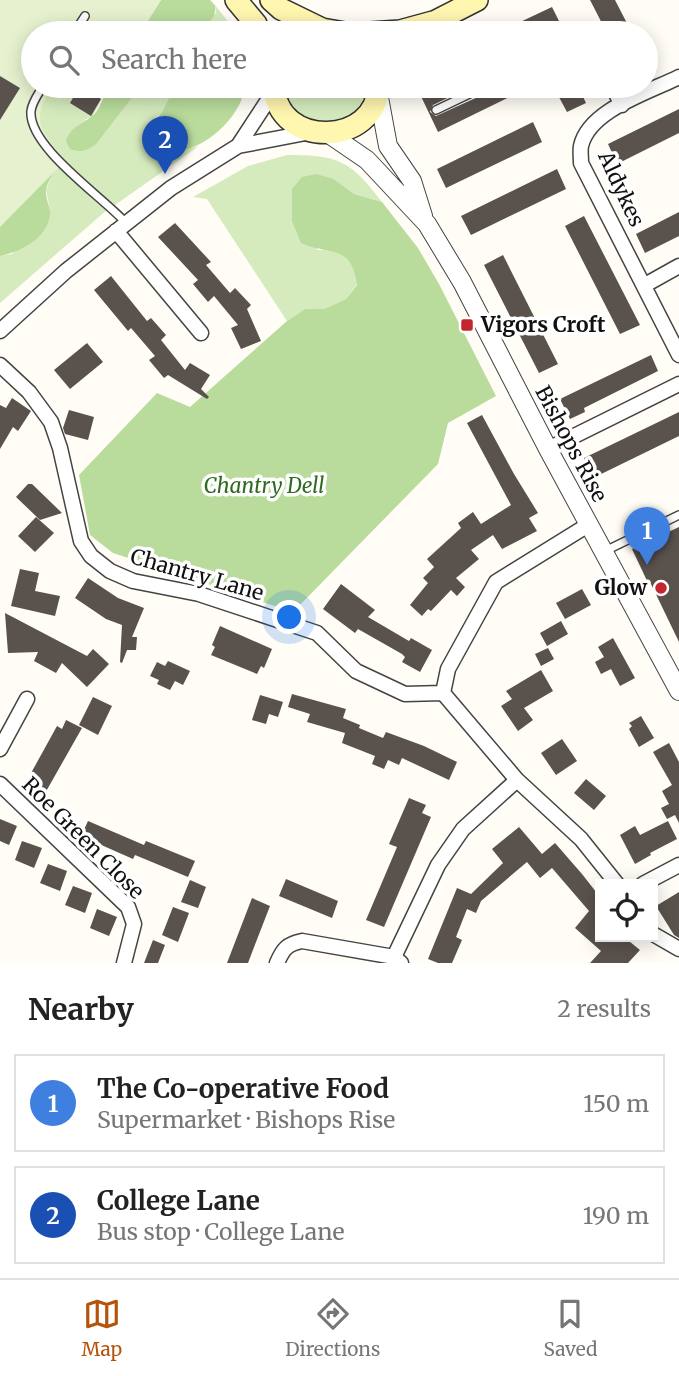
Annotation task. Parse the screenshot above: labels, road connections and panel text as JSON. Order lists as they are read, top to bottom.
{
  "streets": {
    "street": [
      "Aldykes",
      "Bishops Rise",
      "Chantry Lane",
      "Roe Green Close"
    ]
  },
  "parks": ["Chantry Dell"],
  "places": {
    "transit": ["Vigors Croft"],
    "other": ["Glow"]
  },
  "page": {
    "search": "Search here",
    "pins": ["2", "1"],
    "heading": ["Nearby", "2 results"],
    "list": [
      {
        "mark": "1",
        "name": "The Co-operative Food",
        "note": "Supermarket · Bishops Rise",
        "value": "150 m"
      },
      {
        "mark": "2",
        "name": "College Lane",
        "note": "Bus stop · College Lane",
        "value": "190 m"
      }
    ],
    "nav": ["Map", "Directions", "Saved"]
  }
}
